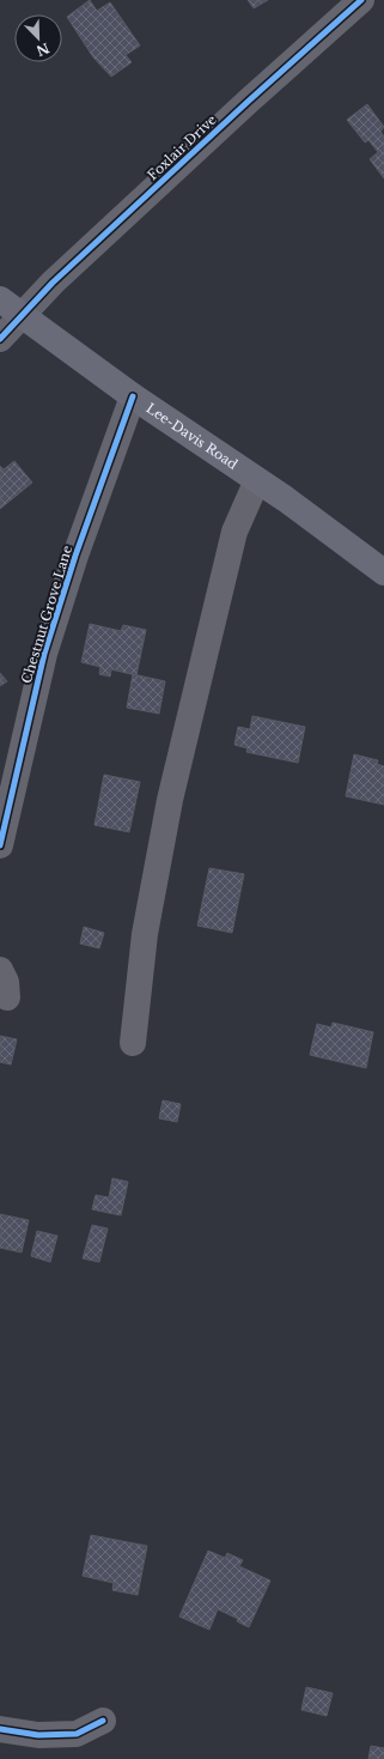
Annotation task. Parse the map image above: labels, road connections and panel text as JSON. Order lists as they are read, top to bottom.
{
  "streets": {
    "main road": ["Lee-Davis Road"],
    "street": ["Foxlair Drive", "Chestnut Grove Lane"]
  },
  "crossings": [
    ["Foxlair Drive", "Lee-Davis Road"],
    ["Lee-Davis Road", "Chestnut Grove Lane"]
  ],
  "north": "bottom right"
}
